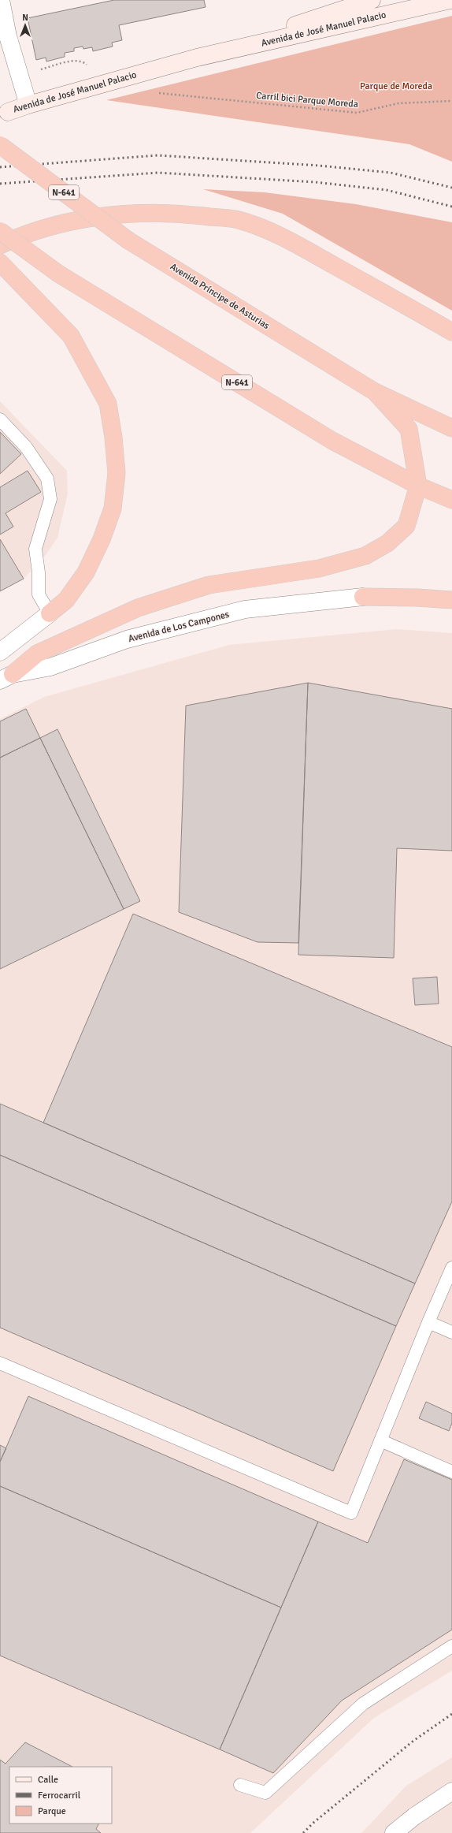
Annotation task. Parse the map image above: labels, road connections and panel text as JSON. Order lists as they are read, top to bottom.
{
  "streets": {
    "highway": ["N-641", "Avenida Príncipe de Asturias"],
    "main road": ["Avenida de José Manuel Palacio"],
    "street": ["Avenida de Los Campones"],
    "path": ["Carril bici Parque Moreda"]
  },
  "parks": ["Parque de Moreda"],
  "legend": ["Calle", "Ferrocarril", "Parque"],
  "north": "top"
}
